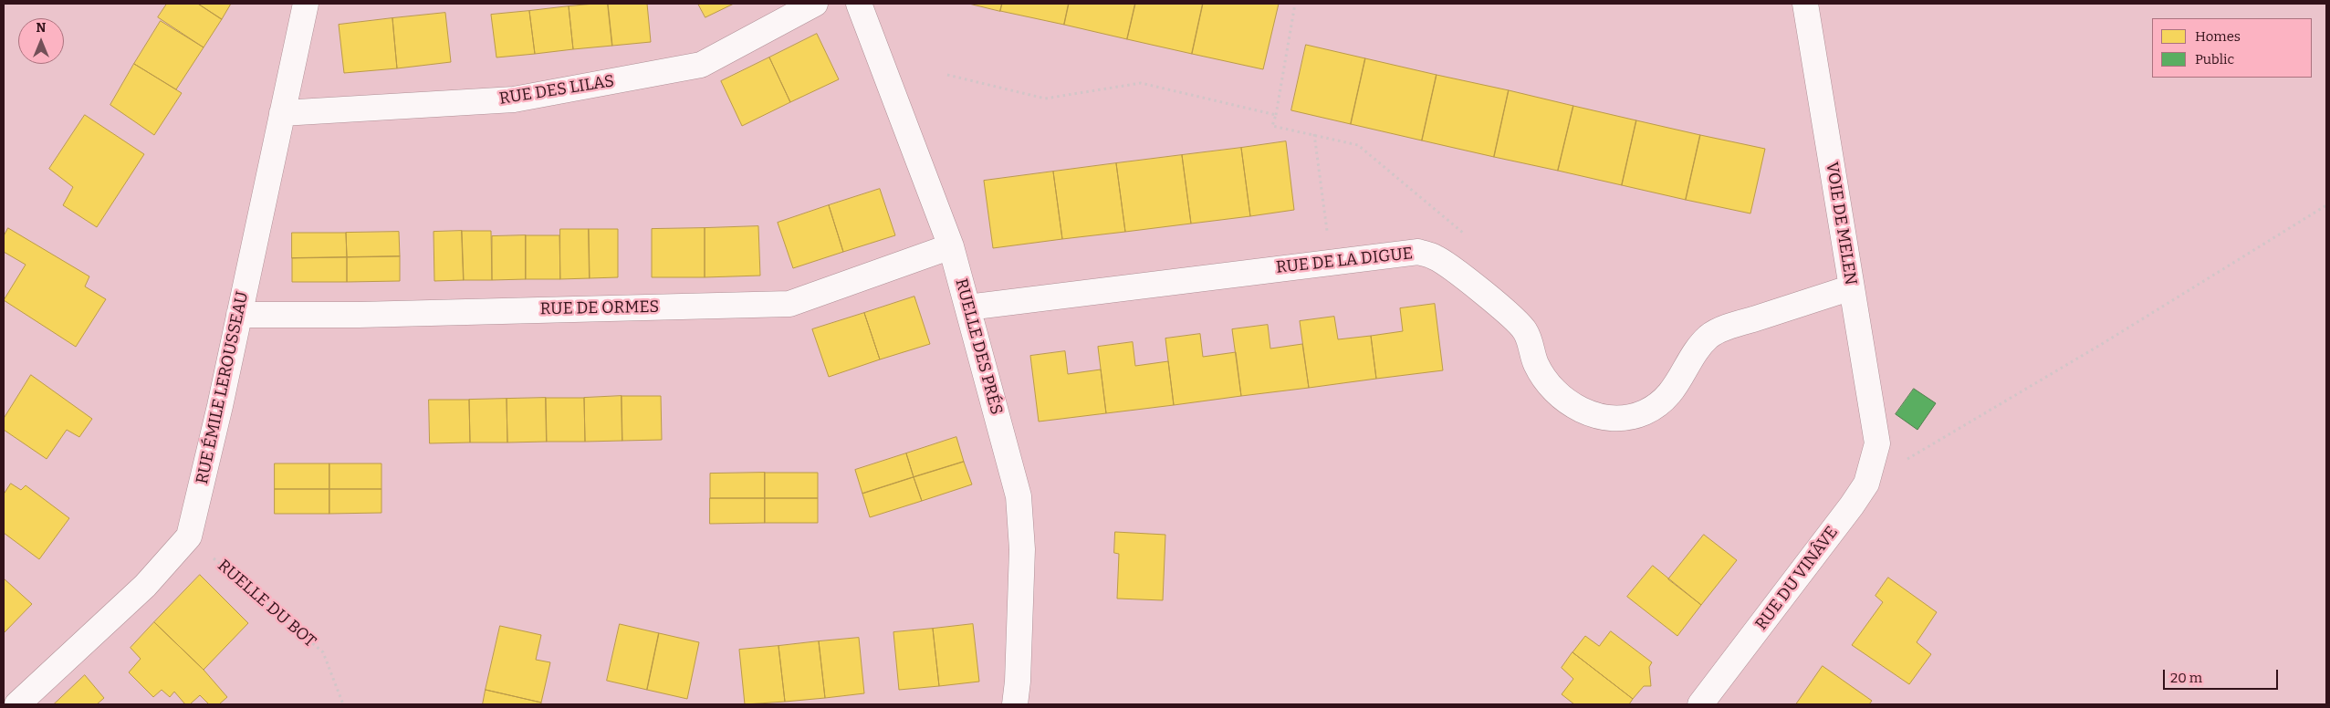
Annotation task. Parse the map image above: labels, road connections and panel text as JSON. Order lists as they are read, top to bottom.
{
  "streets": {
    "street": [
      "RUE DES LILAS",
      "VOIE DE MELEN",
      "RUE DE LA DIGUE",
      "RUE DE ORMES",
      "RUELLE DES PRÉS",
      "RUE ÉMILE LEROUSSEAU",
      "RUE DU VINÂVE"
    ],
    "path": ["RUELLE DU BOT"]
  },
  "crossings": [
    ["RUE DES LILAS", "RUE ÉMILE LEROUSSEAU"],
    ["VOIE DE MELEN", "RUE DE LA DIGUE"],
    ["VOIE DE MELEN", "RUE DU VINÂVE"],
    ["RUE DE LA DIGUE", "RUELLE DES PRÉS"],
    ["RUE DE ORMES", "RUELLE DES PRÉS"],
    ["RUE DE ORMES", "RUE ÉMILE LEROUSSEAU"],
    ["RUE ÉMILE LEROUSSEAU", "RUELLE DU BOT"]
  ],
  "legend": ["Homes", "Public"],
  "scale_bar": "20 m",
  "north": "top"
}
